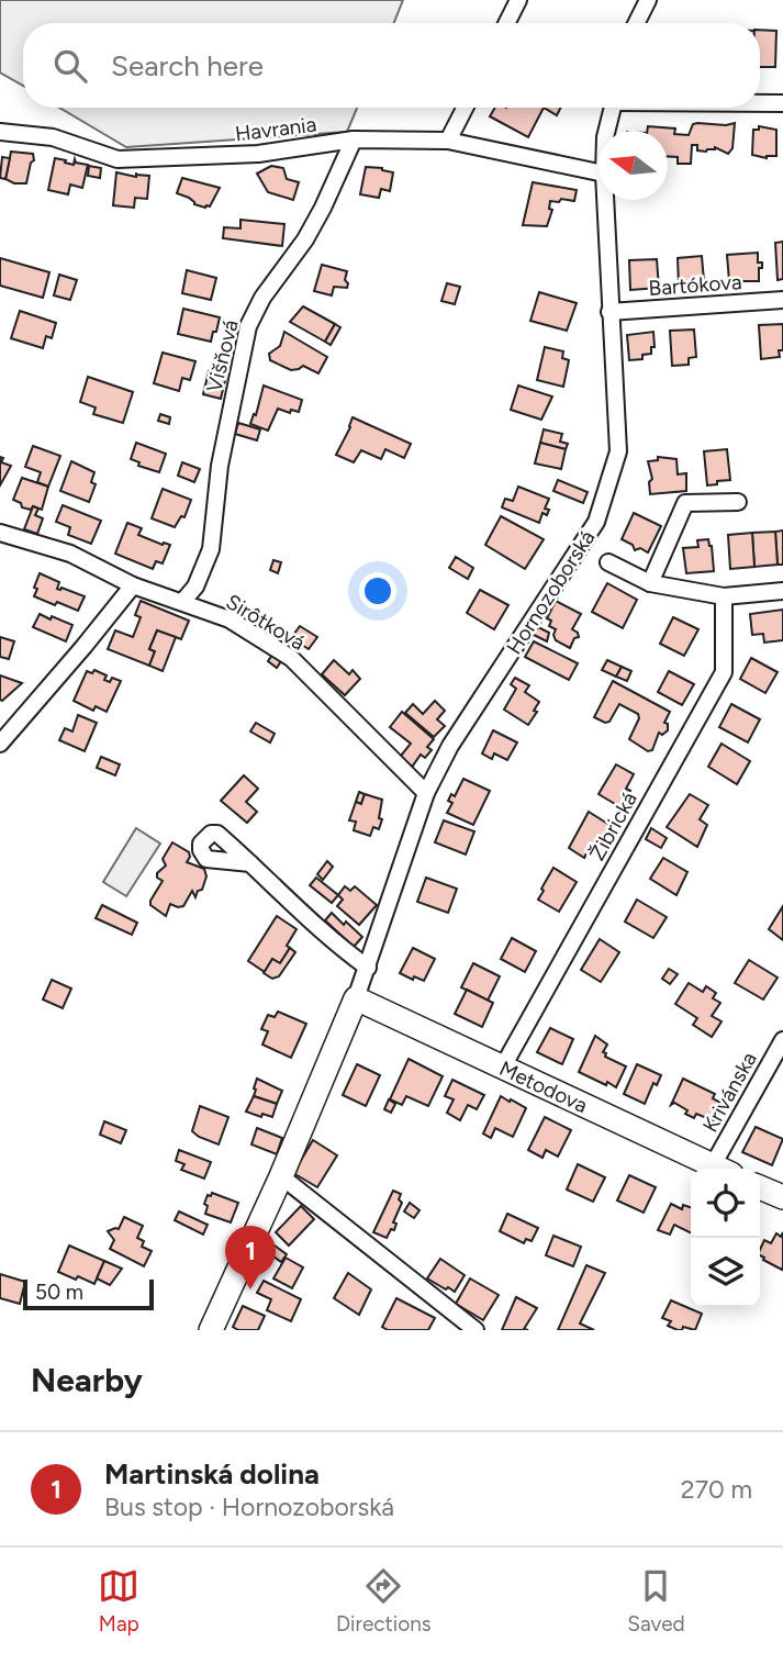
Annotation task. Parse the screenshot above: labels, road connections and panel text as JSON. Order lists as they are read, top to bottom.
{
  "streets": {
    "street": [
      "Havrania",
      "Bartókova",
      "Višňová",
      "Hornozoborská",
      "Sirôtková",
      "Žibrická",
      "Metodova",
      "Krivánska"
    ]
  },
  "crossings": [
    ["Havrania", "Višňová"],
    ["Bartókova", "Hornozoborská"],
    ["Višňová", "Sirôtková"],
    ["Hornozoborská", "Sirôtková"],
    ["Hornozoborská", "Metodova"],
    ["Žibrická", "Metodova"]
  ],
  "scale_bar": "50 m",
  "north": "left",
  "page": {
    "search": "Search here",
    "pins": "1",
    "scale": "50 m",
    "heading": "Nearby",
    "list": [
      {
        "mark": "1",
        "name": "Martinská dolina",
        "note": "Bus stop · Hornozoborská",
        "value": "270 m"
      }
    ],
    "nav": ["Map", "Directions", "Saved"]
  }
}
